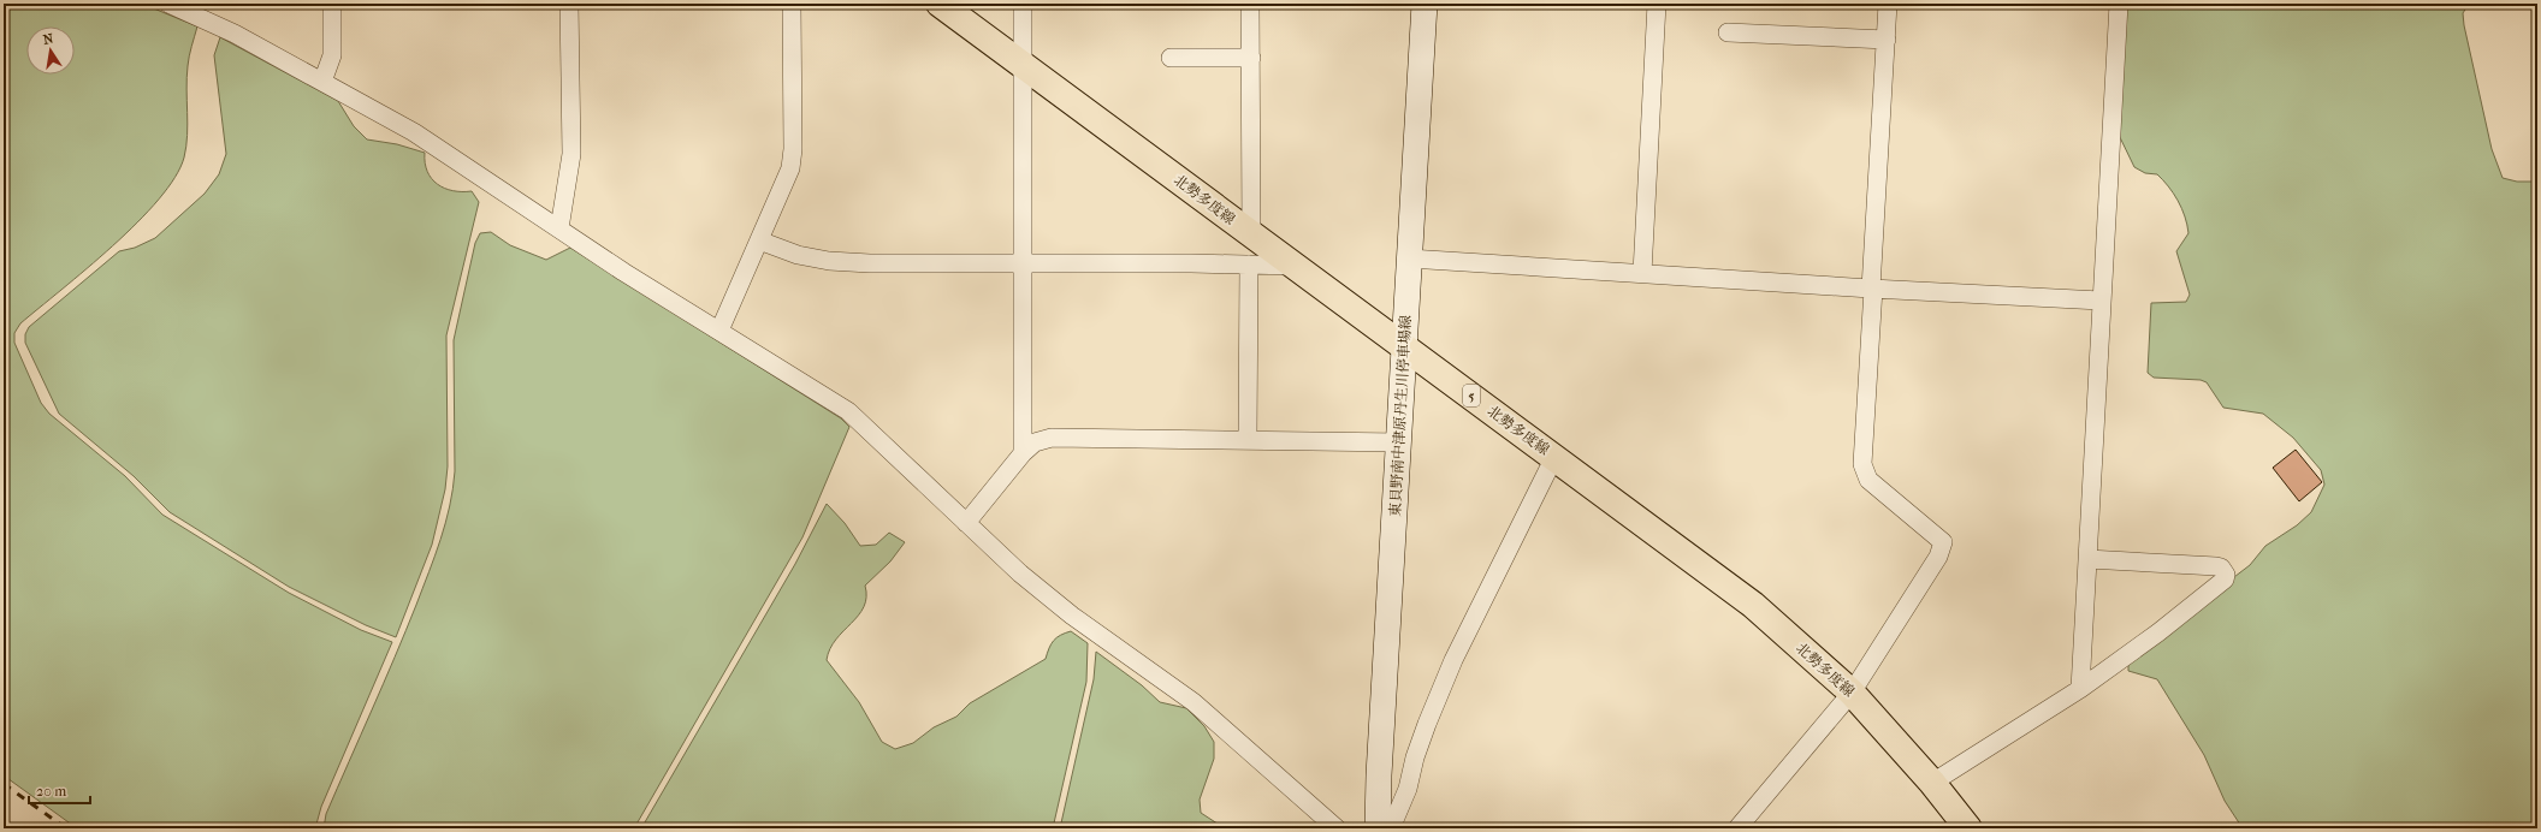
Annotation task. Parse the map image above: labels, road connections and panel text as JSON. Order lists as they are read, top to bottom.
{
  "streets": {
    "main road": ["北勢多度線", "5", "東貝野南中津原丹生川停車場線"]
  },
  "crossings": [
    ["北勢多度線", "東貝野南中津原丹生川停車場線"]
  ],
  "scale_bar": "20 m",
  "north": "top"
}
